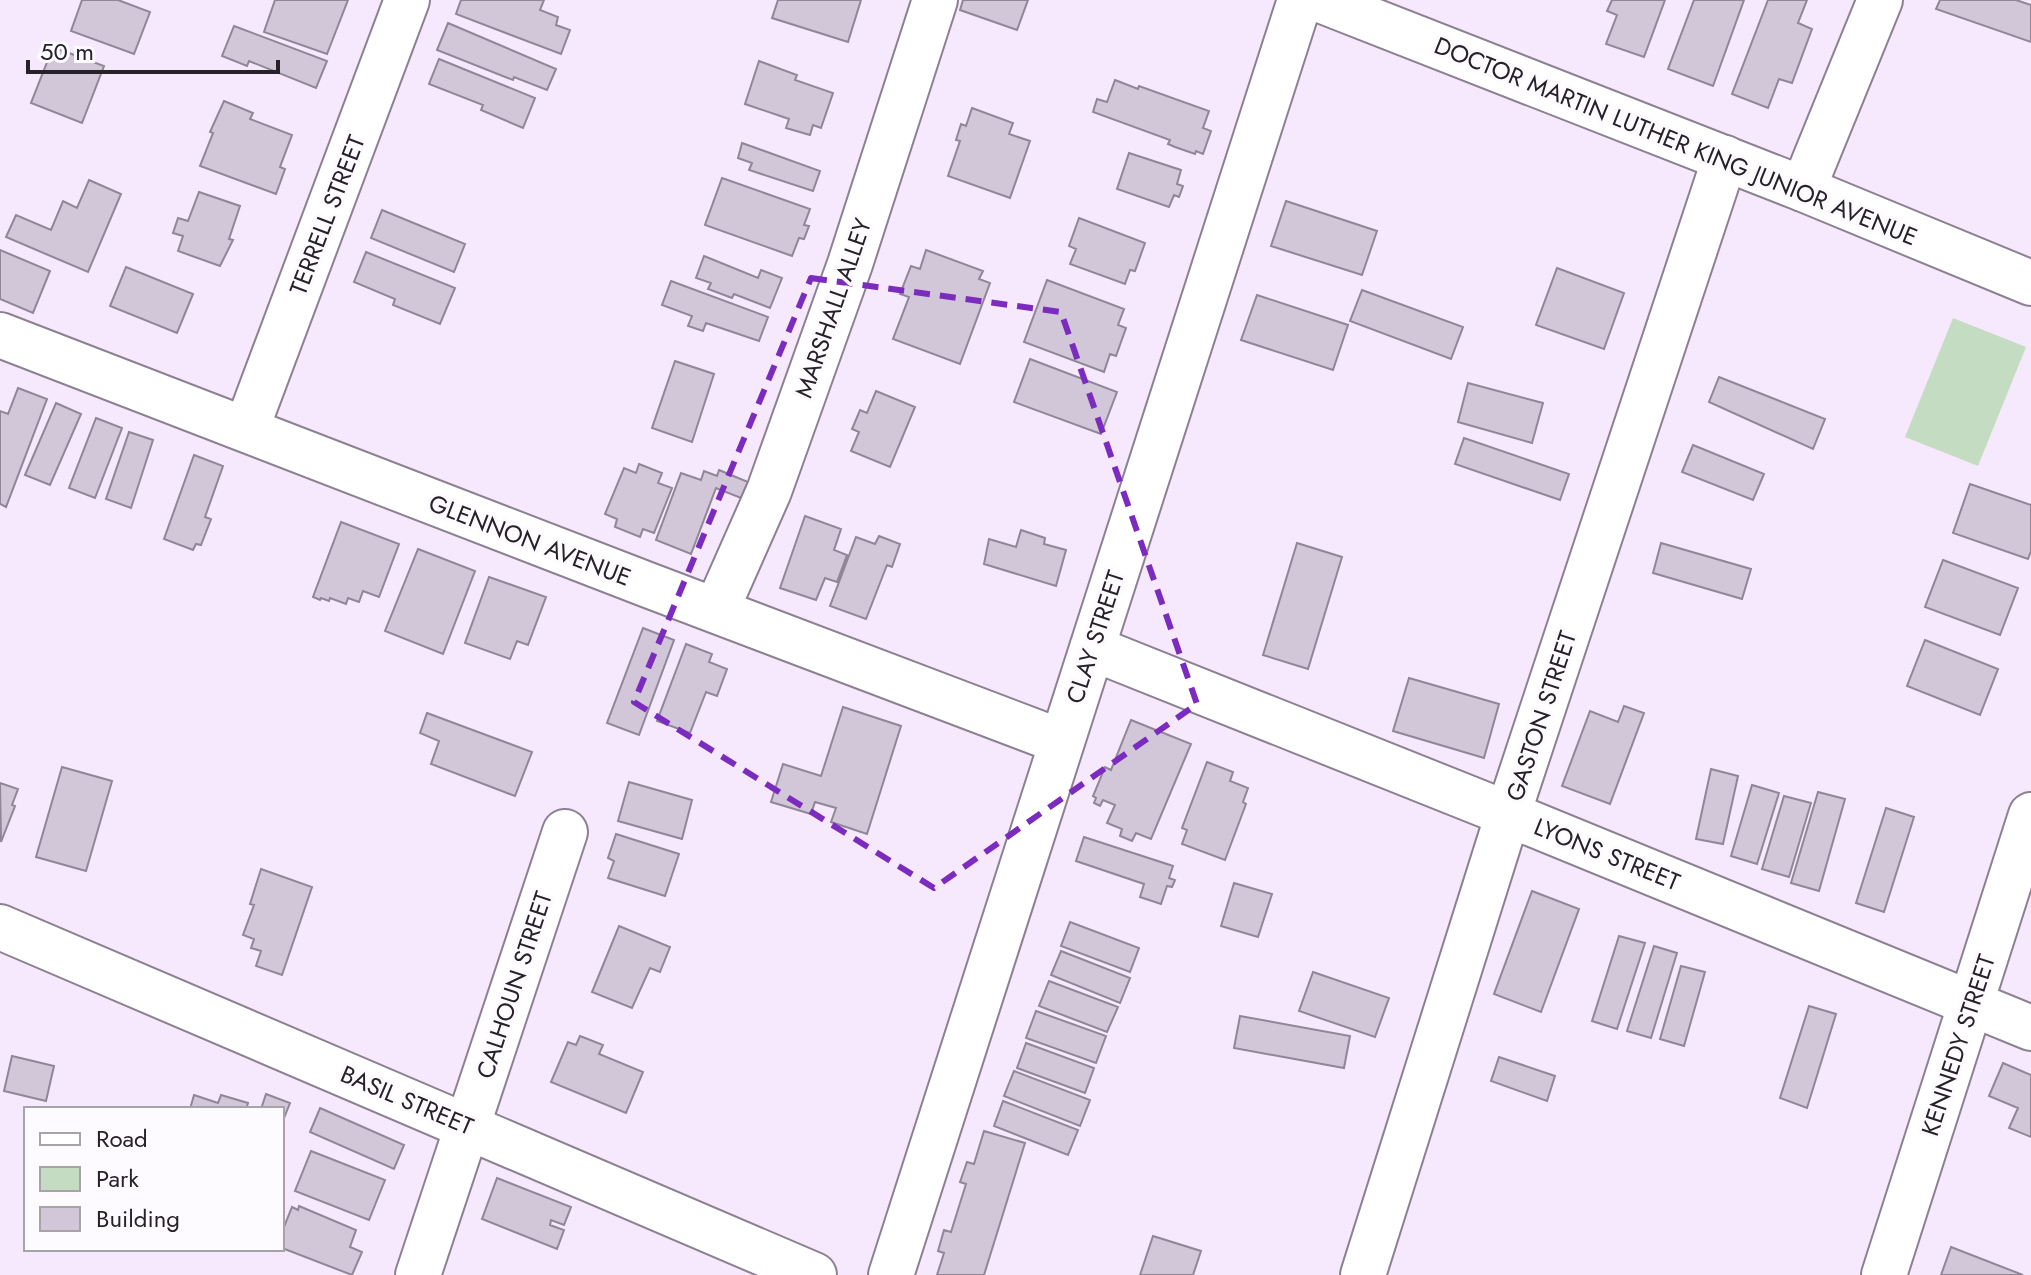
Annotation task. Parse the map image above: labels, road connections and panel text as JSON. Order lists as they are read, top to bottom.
{
  "streets": {
    "street": [
      "DOCTOR MARTIN LUTHER KING JUNIOR AVENUE",
      "TERRELL STREET",
      "MARSHALL ALLEY",
      "GLENNON AVENUE",
      "CLAY STREET",
      "GASTON STREET",
      "LYONS STREET",
      "CALHOUN STREET",
      "KENNEDY STREET",
      "BASIL STREET"
    ]
  },
  "crossings": [
    ["DOCTOR MARTIN LUTHER KING JUNIOR AVENUE", "GASTON STREET"],
    ["TERRELL STREET", "GLENNON AVENUE"],
    ["MARSHALL ALLEY", "GLENNON AVENUE"],
    ["GLENNON AVENUE", "CLAY STREET"],
    ["CLAY STREET", "LYONS STREET"],
    ["GASTON STREET", "LYONS STREET"],
    ["LYONS STREET", "KENNEDY STREET"],
    ["CALHOUN STREET", "BASIL STREET"]
  ],
  "legend": ["Road", "Park", "Building"],
  "scale_bar": "50 m"
}
